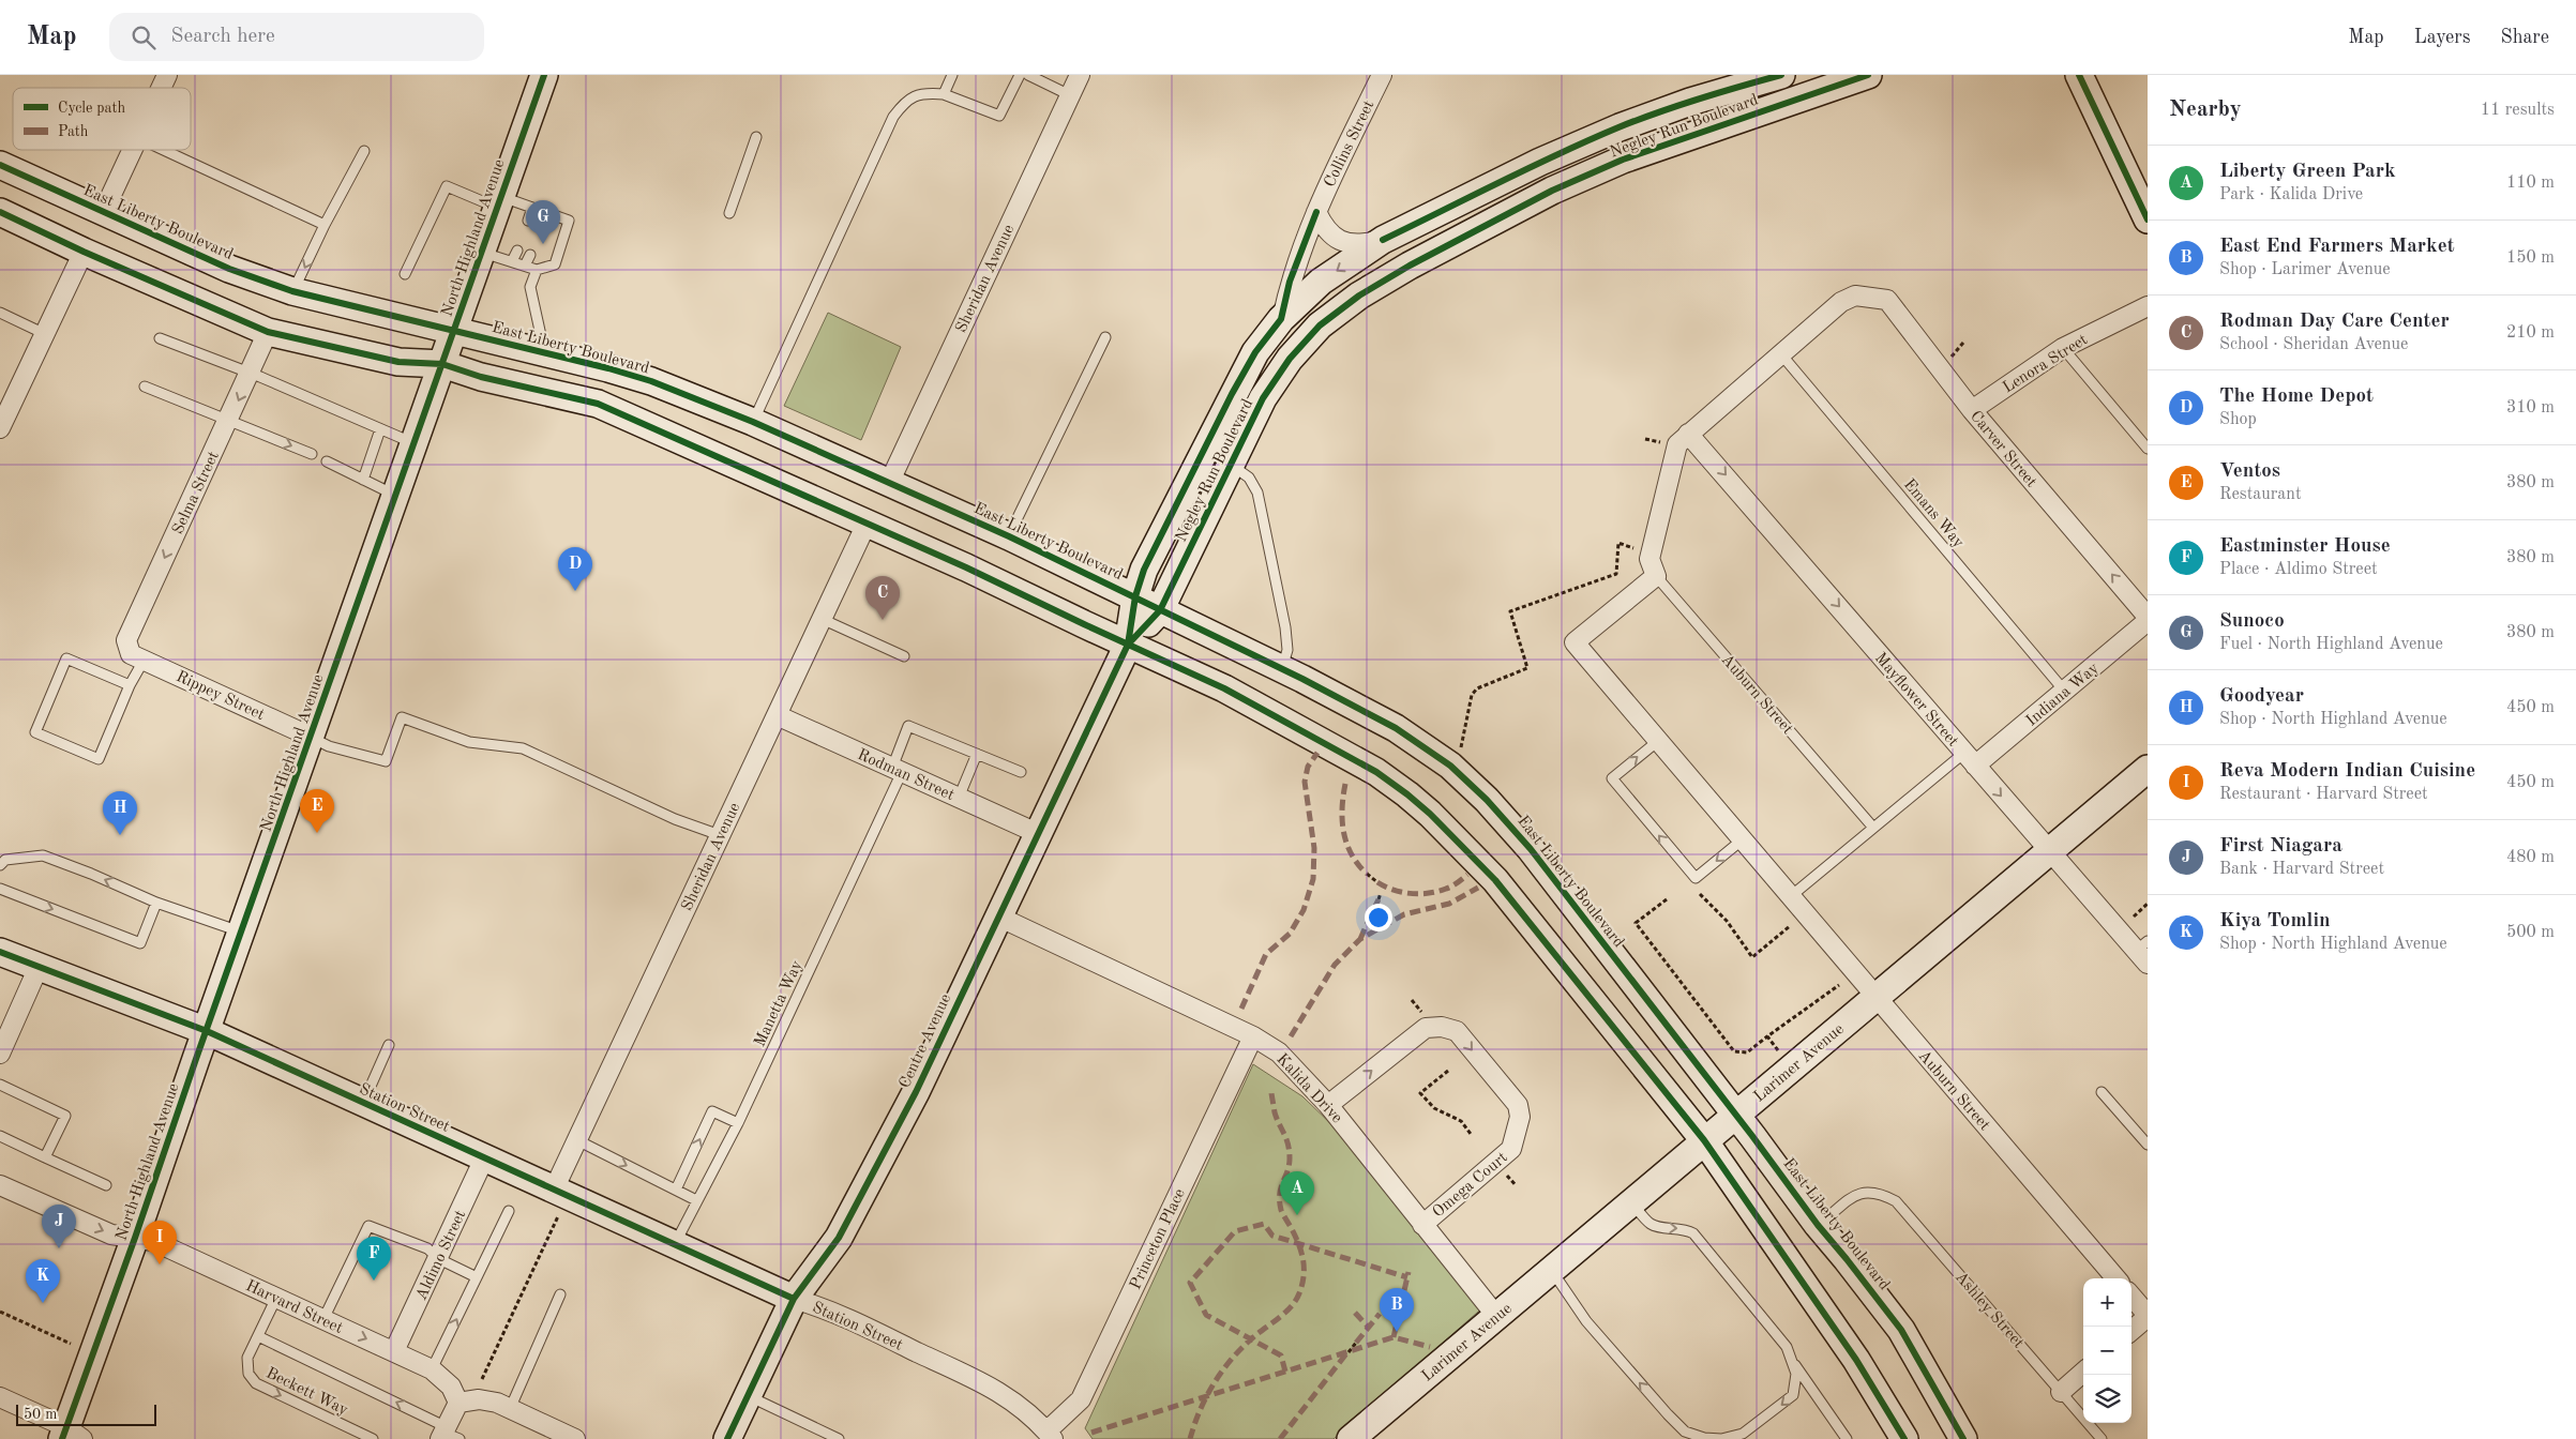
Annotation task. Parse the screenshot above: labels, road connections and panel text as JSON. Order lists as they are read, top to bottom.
{
  "streets": {
    "main road": [
      "Negley Run Boulevard",
      "East Liberty Boulevard",
      "North Highland Avenue",
      "Centre Avenue",
      "Larimer Avenue",
      "Station Street"
    ],
    "street": [
      "Collins Street",
      "Sheridan Avenue",
      "Lenora Street",
      "Carver Street",
      "Selma Street",
      "Auburn Street",
      "Indiana Way",
      "Rippey Street",
      "Mayflower Street",
      "Rodman Street",
      "Kalida Drive",
      "Omega Court",
      "Princeton Place",
      "Aldimo Street",
      "Harvard Street"
    ],
    "lane": [
      "Emans Way",
      "Manetta Way",
      "Ashley Street",
      "Beckett Way"
    ]
  },
  "crossings": [
    ["Negley Run Boulevard", "Collins Street"],
    ["Negley Run Boulevard", "East Liberty Boulevard"],
    ["Negley Run Boulevard", "Centre Avenue"],
    ["East Liberty Boulevard", "North Highland Avenue"],
    ["East Liberty Boulevard", "Sheridan Avenue"],
    ["East Liberty Boulevard", "Larimer Avenue"],
    ["East Liberty Boulevard", "Ashley Street"],
    ["North Highland Avenue", "Rippey Street"],
    ["North Highland Avenue", "Station Street"],
    ["North Highland Avenue", "Harvard Street"],
    ["Sheridan Avenue", "Rodman Street"],
    ["Sheridan Avenue", "Station Street"],
    ["Lenora Street", "Carver Street"],
    ["Carver Street", "Emans Way"],
    ["Carver Street", "Indiana Way"],
    ["Selma Street", "Rippey Street"],
    ["Emans Way", "Indiana Way"],
    ["Auburn Street", "Indiana Way"],
    ["Auburn Street", "Larimer Avenue"],
    ["Indiana Way", "Mayflower Street"],
    ["Mayflower Street", "Larimer Avenue"],
    ["Rodman Street", "Manetta Way"],
    ["Rodman Street", "Centre Avenue"],
    ["Manetta Way", "Station Street"],
    ["Centre Avenue", "Kalida Drive"],
    ["Centre Avenue", "Station Street"],
    ["Larimer Avenue", "Kalida Drive"],
    ["Kalida Drive", "Omega Court"],
    ["Kalida Drive", "Princeton Place"],
    ["Station Street", "Princeton Place"],
    ["Station Street", "Aldimo Street"],
    ["Aldimo Street", "Harvard Street"],
    ["Harvard Street", "Beckett Way"]
  ],
  "one_way": [
    "Carver Street",
    "Selma Street",
    "Mayflower Street",
    "Harvard Street"
  ],
  "legend": ["Cycle path", "Path"],
  "scale_bar": "50 m",
  "page": {
    "header": "Map",
    "search": "Search here",
    "nav": ["Map", "Layers", "Share"],
    "heading": ["Nearby", "11 results"],
    "list": [
      {
        "mark": "A",
        "name": "Liberty Green Park",
        "note": "Park · Kalida Drive",
        "value": "110 m"
      },
      {
        "mark": "B",
        "name": "East End Farmers Market",
        "note": "Shop · Larimer Avenue",
        "value": "150 m"
      },
      {
        "mark": "C",
        "name": "Rodman Day Care Center",
        "note": "School · Sheridan Avenue",
        "value": "210 m"
      },
      {
        "mark": "D",
        "name": "The Home Depot",
        "note": "Shop",
        "value": "310 m"
      },
      {
        "mark": "E",
        "name": "Ventos",
        "note": "Restaurant",
        "value": "380 m"
      },
      {
        "mark": "F",
        "name": "Eastminster House",
        "note": "Place · Aldimo Street",
        "value": "380 m"
      },
      {
        "mark": "G",
        "name": "Sunoco",
        "note": "Fuel · North Highland Avenue",
        "value": "380 m"
      },
      {
        "mark": "H",
        "name": "Goodyear",
        "note": "Shop · North Highland Avenue",
        "value": "450 m"
      },
      {
        "mark": "I",
        "name": "Reva Modern Indian Cuisine",
        "note": "Restaurant · Harvard Street",
        "value": "450 m"
      },
      {
        "mark": "J",
        "name": "First Niagara",
        "note": "Bank · Harvard Street",
        "value": "480 m"
      },
      {
        "mark": "K",
        "name": "Kiya Tomlin",
        "note": "Shop · North Highland Avenue",
        "value": "500 m"
      }
    ],
    "pins": [
      "G",
      "D",
      "C",
      "E",
      "H",
      "A",
      "J",
      "I",
      "F",
      "K",
      "B"
    ],
    "map_buttons": ["+", "−"],
    "scale": "50 m"
  }
}
